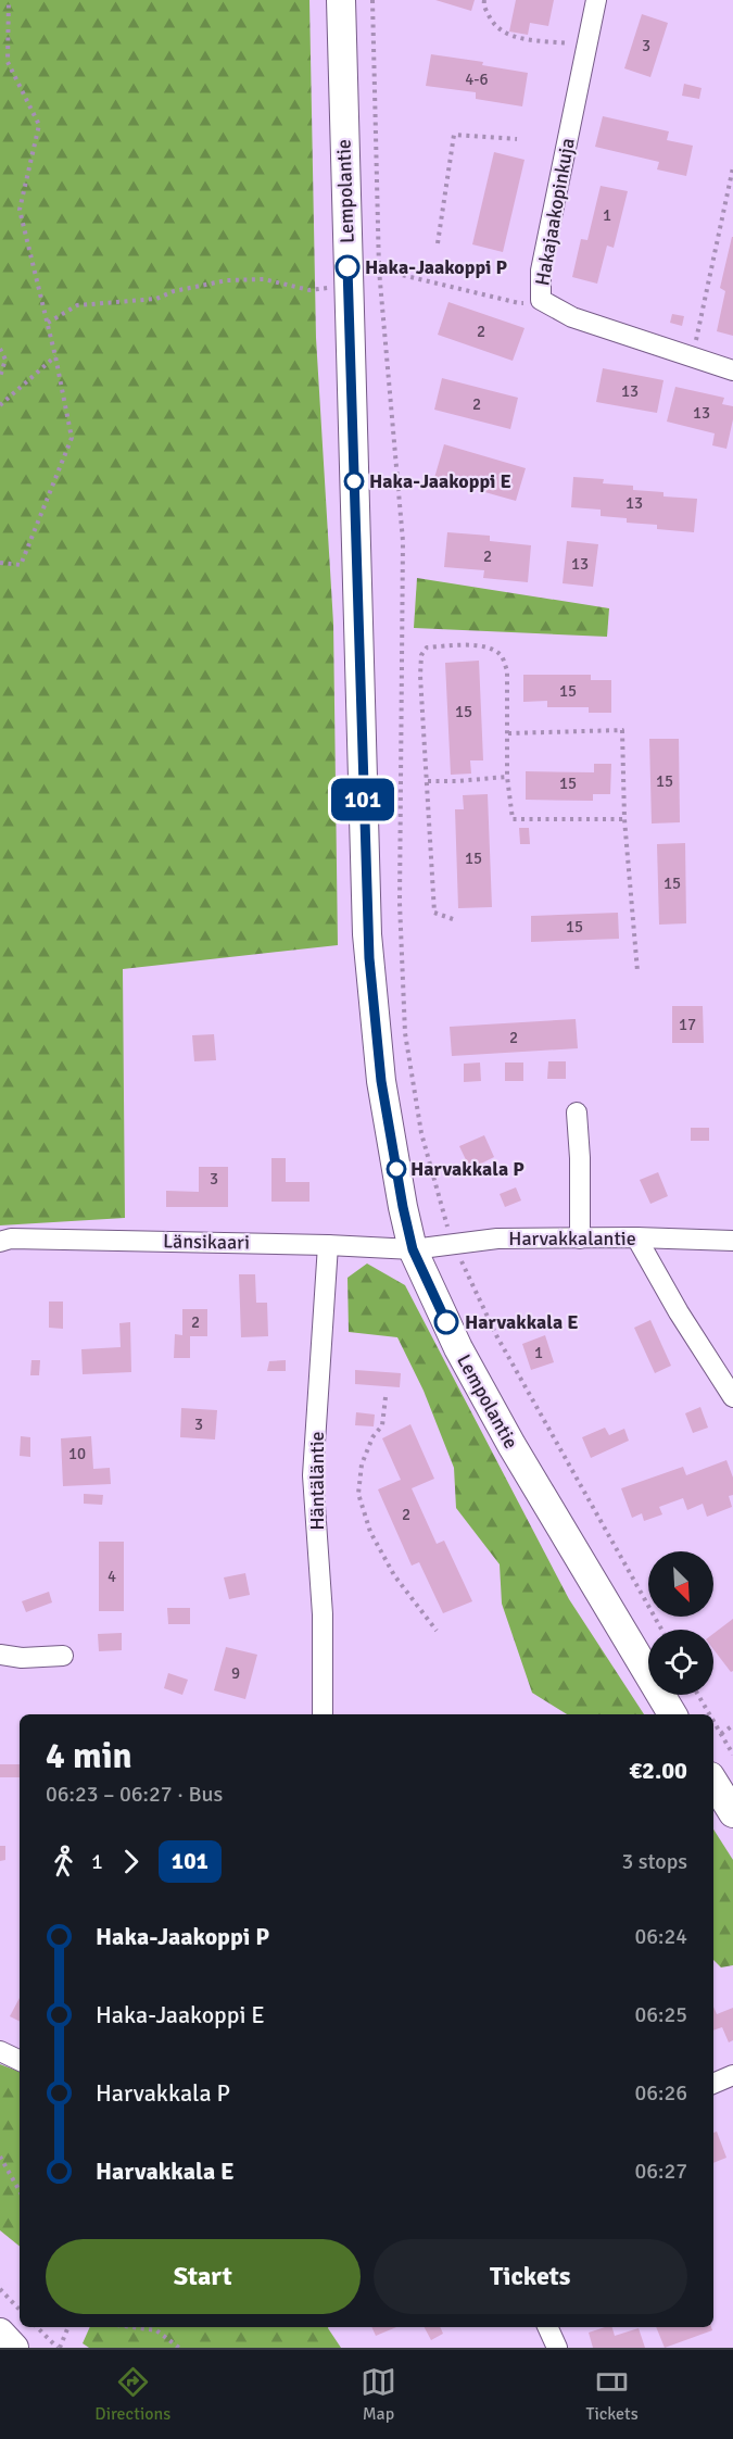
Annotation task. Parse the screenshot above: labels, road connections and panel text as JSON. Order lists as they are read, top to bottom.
{
  "streets": {
    "street": [
      "Lempolantie",
      "Hakajaakopinkuja",
      "Harvakkalantie",
      "Länsikaari",
      "Häntäläntie"
    ]
  },
  "crossings": [
    ["Lempolantie", "Harvakkalantie"],
    ["Lempolantie", "Länsikaari"],
    ["Harvakkalantie", "Länsikaari"],
    ["Länsikaari", "Häntäläntie"]
  ],
  "places": [
    "Haka-Jaakoppi P",
    "Haka-Jaakoppi E",
    "Harvakkala P",
    "Harvakkala E"
  ],
  "lines": ["bus line 101"],
  "house_numbers": [
    "3",
    "4-6",
    "1",
    "2",
    "13",
    "2",
    "13",
    "13",
    "2",
    "13",
    "15",
    "15",
    "15",
    "15",
    "15",
    "15",
    "15",
    "17",
    "2",
    "3",
    "2",
    "1",
    "3",
    "10",
    "2",
    "4",
    "9"
  ],
  "north": "bottom right",
  "page": {
    "on_map": "101",
    "heading": ["4 min", "06:23 – 06:27 · Bus", "€2.00"],
    "legs": ["1", "101", "3 stops"],
    "list": [
      {
        "name": "Haka-Jaakoppi P",
        "value": "06:24"
      },
      {
        "name": "Haka-Jaakoppi E",
        "value": "06:25"
      },
      {
        "name": "Harvakkala P",
        "value": "06:26"
      },
      {
        "name": "Harvakkala E",
        "value": "06:27"
      }
    ],
    "buttons": ["Start", "Tickets"],
    "tabs": ["Directions", "Map", "Tickets"]
  }
}
